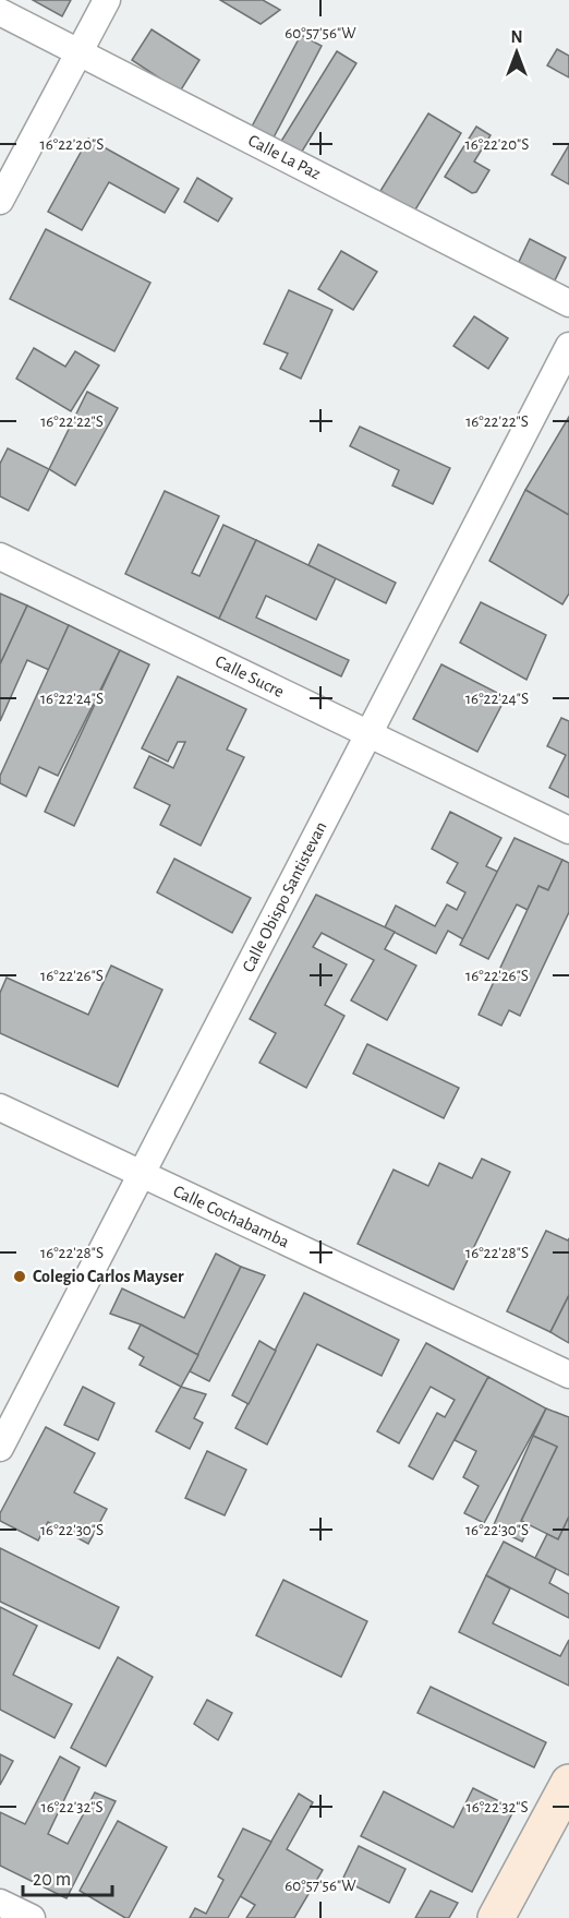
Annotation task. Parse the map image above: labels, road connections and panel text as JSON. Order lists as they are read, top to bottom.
{
  "streets": {
    "street": [
      "Calle La Paz",
      "Calle Sucre",
      "Calle Obispo Santistevan",
      "Calle Cochabamba"
    ]
  },
  "crossings": [
    ["Calle Sucre", "Calle Obispo Santistevan"],
    ["Calle Obispo Santistevan", "Calle Cochabamba"]
  ],
  "places": ["Colegio Carlos Mayser"],
  "scale_bar": "20 m",
  "north": "top",
  "coordinates": [
    "60°57'56\"W",
    "16°22'20\"S",
    "16°22'22\"S",
    "16°22'24\"S",
    "16°22'26\"S",
    "16°22'28\"S",
    "16°22'30\"S",
    "16°22'32\"S"
  ]
}
